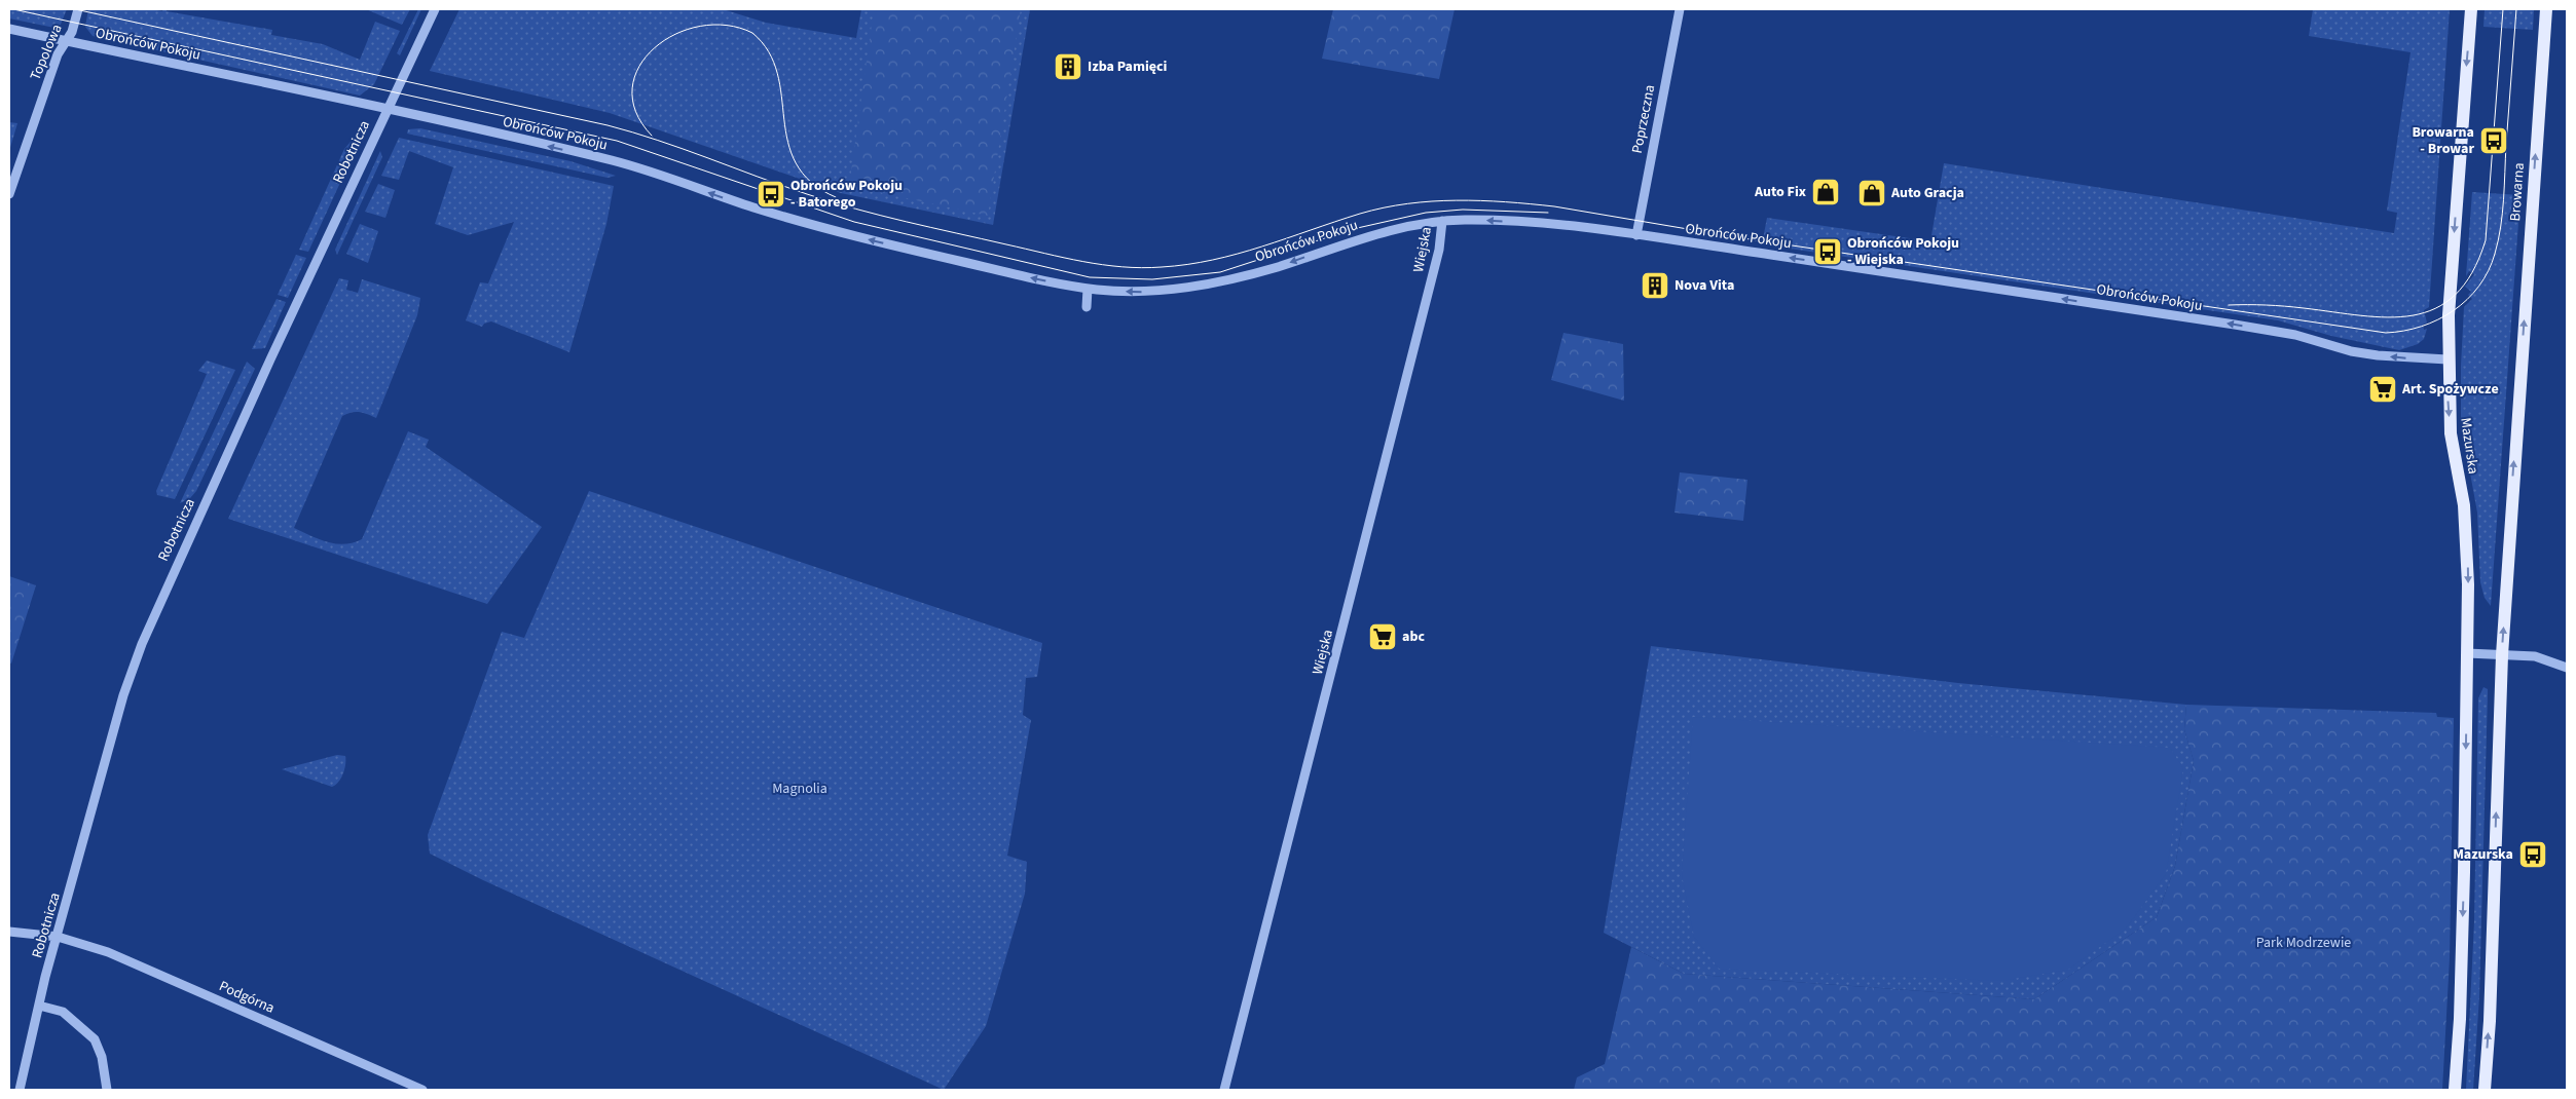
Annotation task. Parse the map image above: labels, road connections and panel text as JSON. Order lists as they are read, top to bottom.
{
  "streets": {
    "main road": ["Browarna", "Mazurska"],
    "street": [
      "Obrońców Pokoju",
      "Topolowa",
      "Poprzeczna",
      "Robotnicza",
      "Wiejska",
      "Podgórna"
    ]
  },
  "crossings": [
    ["Obrońców Pokoju", "Topolowa"],
    ["Obrońców Pokoju", "Poprzeczna"],
    ["Obrońców Pokoju", "Robotnicza"],
    ["Obrońców Pokoju", "Wiejska"],
    ["Obrońców Pokoju", "Mazurska"],
    ["Robotnicza", "Podgórna"]
  ],
  "one_way": ["Obrońców Pokoju"],
  "parks": ["Magnolia", "Park Modrzewie"],
  "places": {
    "building": ["Izba Pamięci", "Nova Vita"],
    "bus stop": [
      "Browarna - Browar",
      "Obrońców Pokoju - Batorego",
      "Obrońców Pokoju - Wiejska",
      "Mazurska"
    ],
    "shop": ["Auto Fix", "Auto Gracja"],
    "supermarket": ["Art. Spożywcze", "abc"]
  }
}
